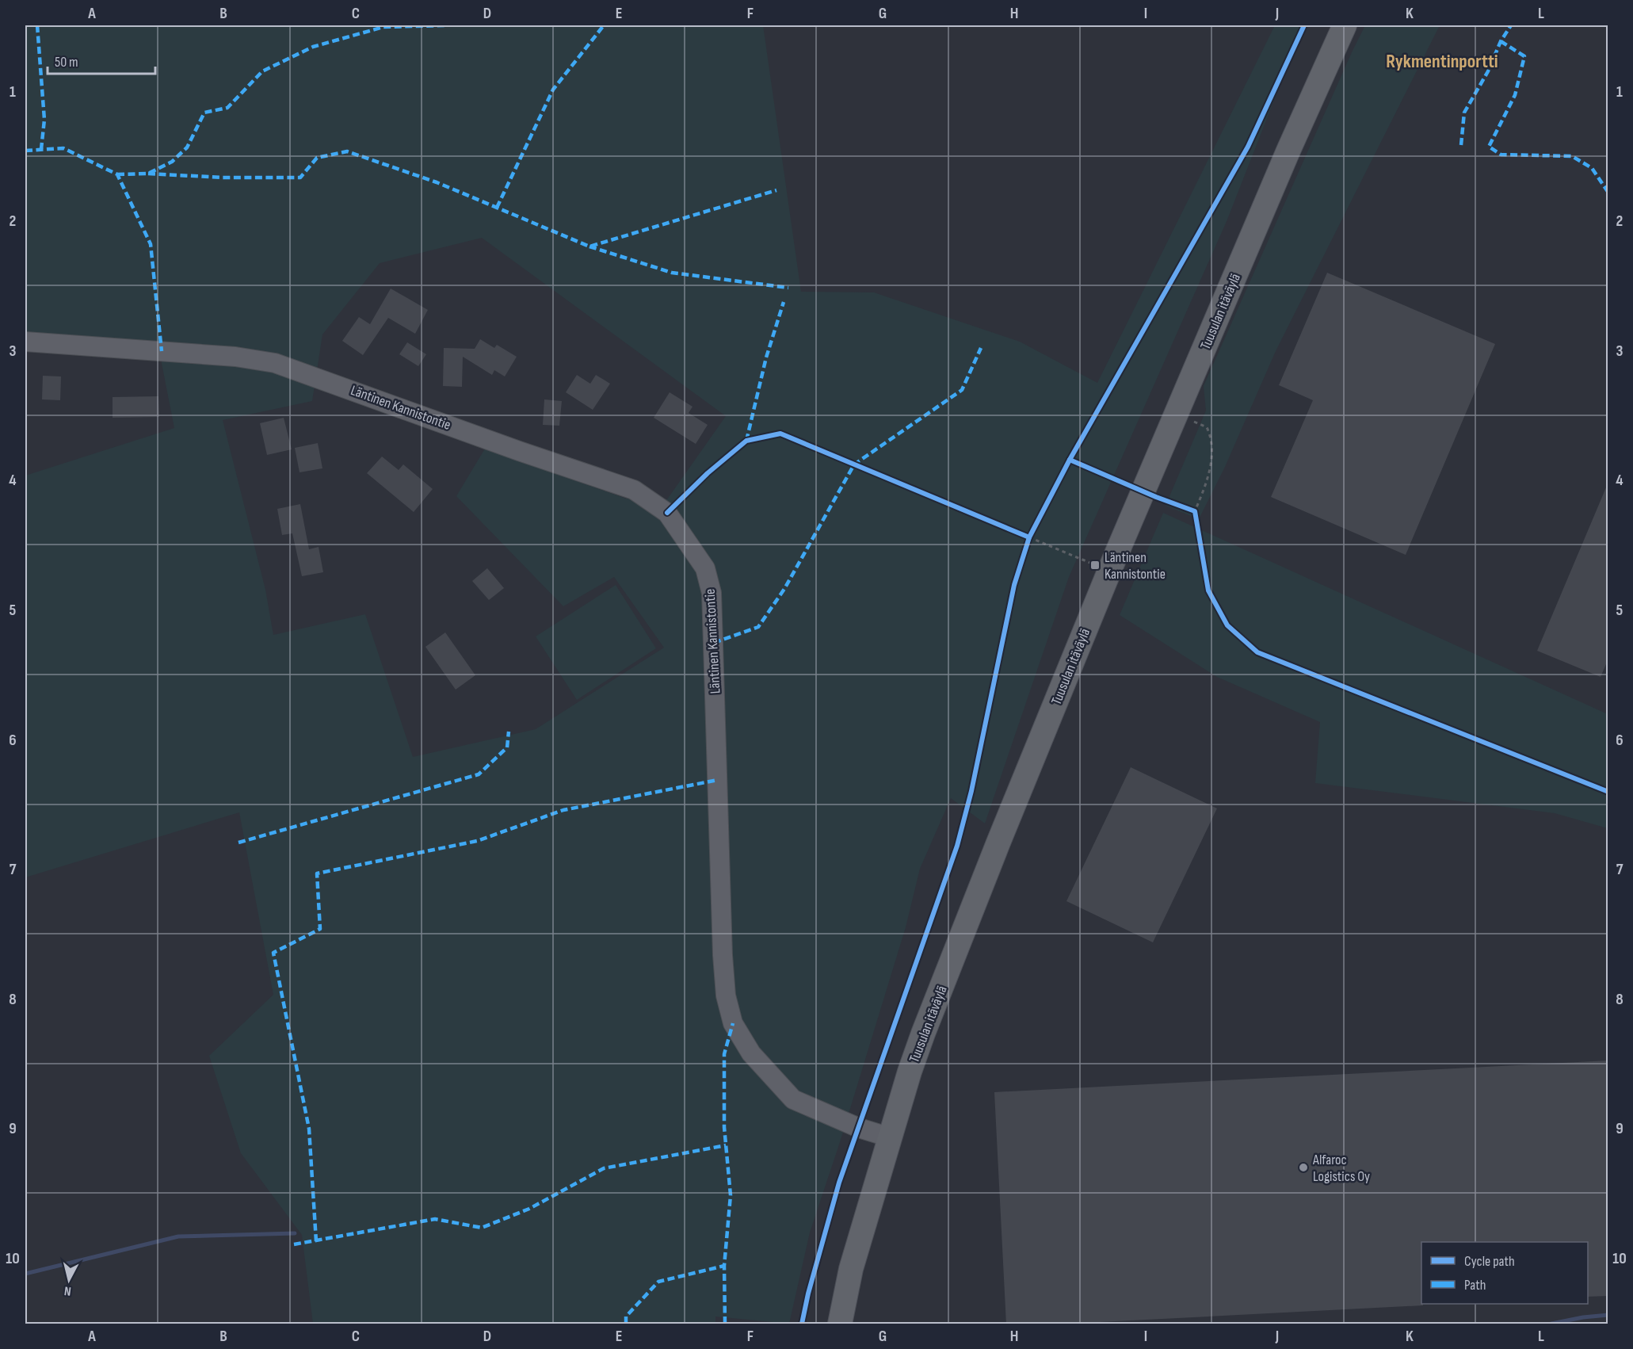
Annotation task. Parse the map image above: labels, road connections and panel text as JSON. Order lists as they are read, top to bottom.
{
  "streets": {
    "main road": ["Tuusulan itäväylä"],
    "street": ["Läntinen Kannistontie"]
  },
  "crossings": [
    ["Tuusulan itäväylä", "Läntinen Kannistontie"]
  ],
  "districts": ["Rykmentinportti"],
  "places": {
    "transit": ["Läntinen Kannistontie"],
    "other": ["Alfaroc Logistics Oy"]
  },
  "legend": ["Cycle path", "Path"],
  "scale_bar": "50 m",
  "north": "bottom",
  "grid": {
    "columns": [
      "A",
      "B",
      "C",
      "D",
      "E",
      "F",
      "G",
      "H",
      "I",
      "J",
      "K",
      "L"
    ],
    "rows": [
      "1",
      "2",
      "3",
      "4",
      "5",
      "6",
      "7",
      "8",
      "9",
      "10"
    ]
  }
}
